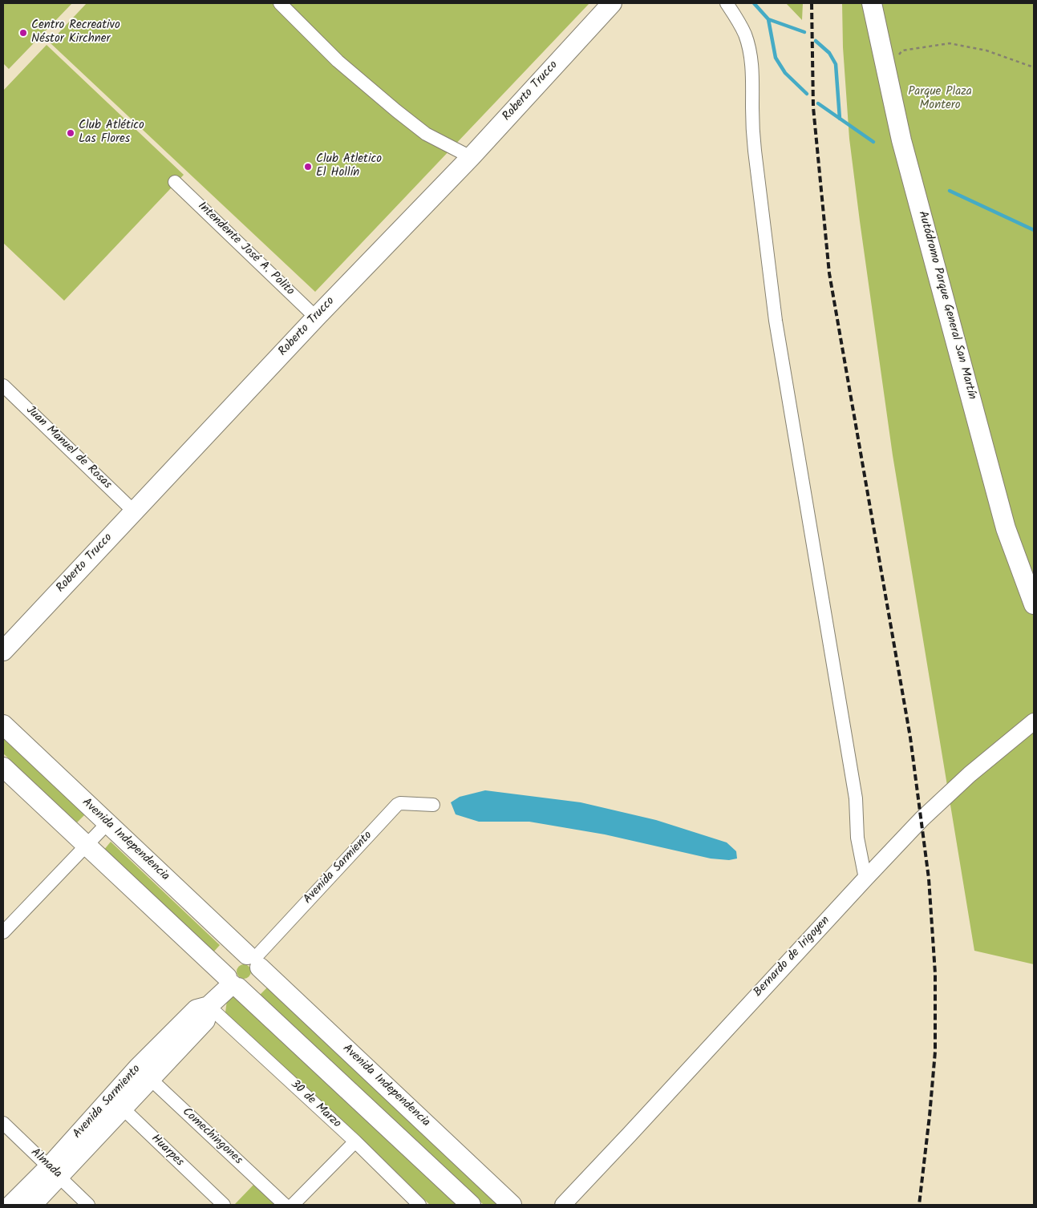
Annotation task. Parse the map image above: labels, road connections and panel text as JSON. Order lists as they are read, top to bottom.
{
  "streets": {
    "main road": [
      "Roberto Trucco",
      "Autódromo Parque General San Martín",
      "Avenida Independencia",
      "Avenida Sarmiento"
    ],
    "street": [
      "Intendente José A. Polito",
      "Juan Manuel de Rosas",
      "Bernardo de Irigoyen",
      "30 de Marzo",
      "Comechingones",
      "Huarpes",
      "Almada"
    ]
  },
  "crossings": [
    ["Roberto Trucco", "Intendente José A. Polito"],
    ["Roberto Trucco", "Juan Manuel de Rosas"],
    ["Avenida Independencia", "Avenida Sarmiento"],
    ["Avenida Sarmiento", "30 de Marzo"],
    ["Avenida Sarmiento", "Comechingones"],
    ["Avenida Sarmiento", "Huarpes"],
    ["Avenida Sarmiento", "Almada"]
  ],
  "parks": ["Parque Plaza Montero"],
  "places": ["Centro Recreativo Néstor Kirchner", "Club Atlético Las Flores", "Club Atletico El Hollín"]
}
